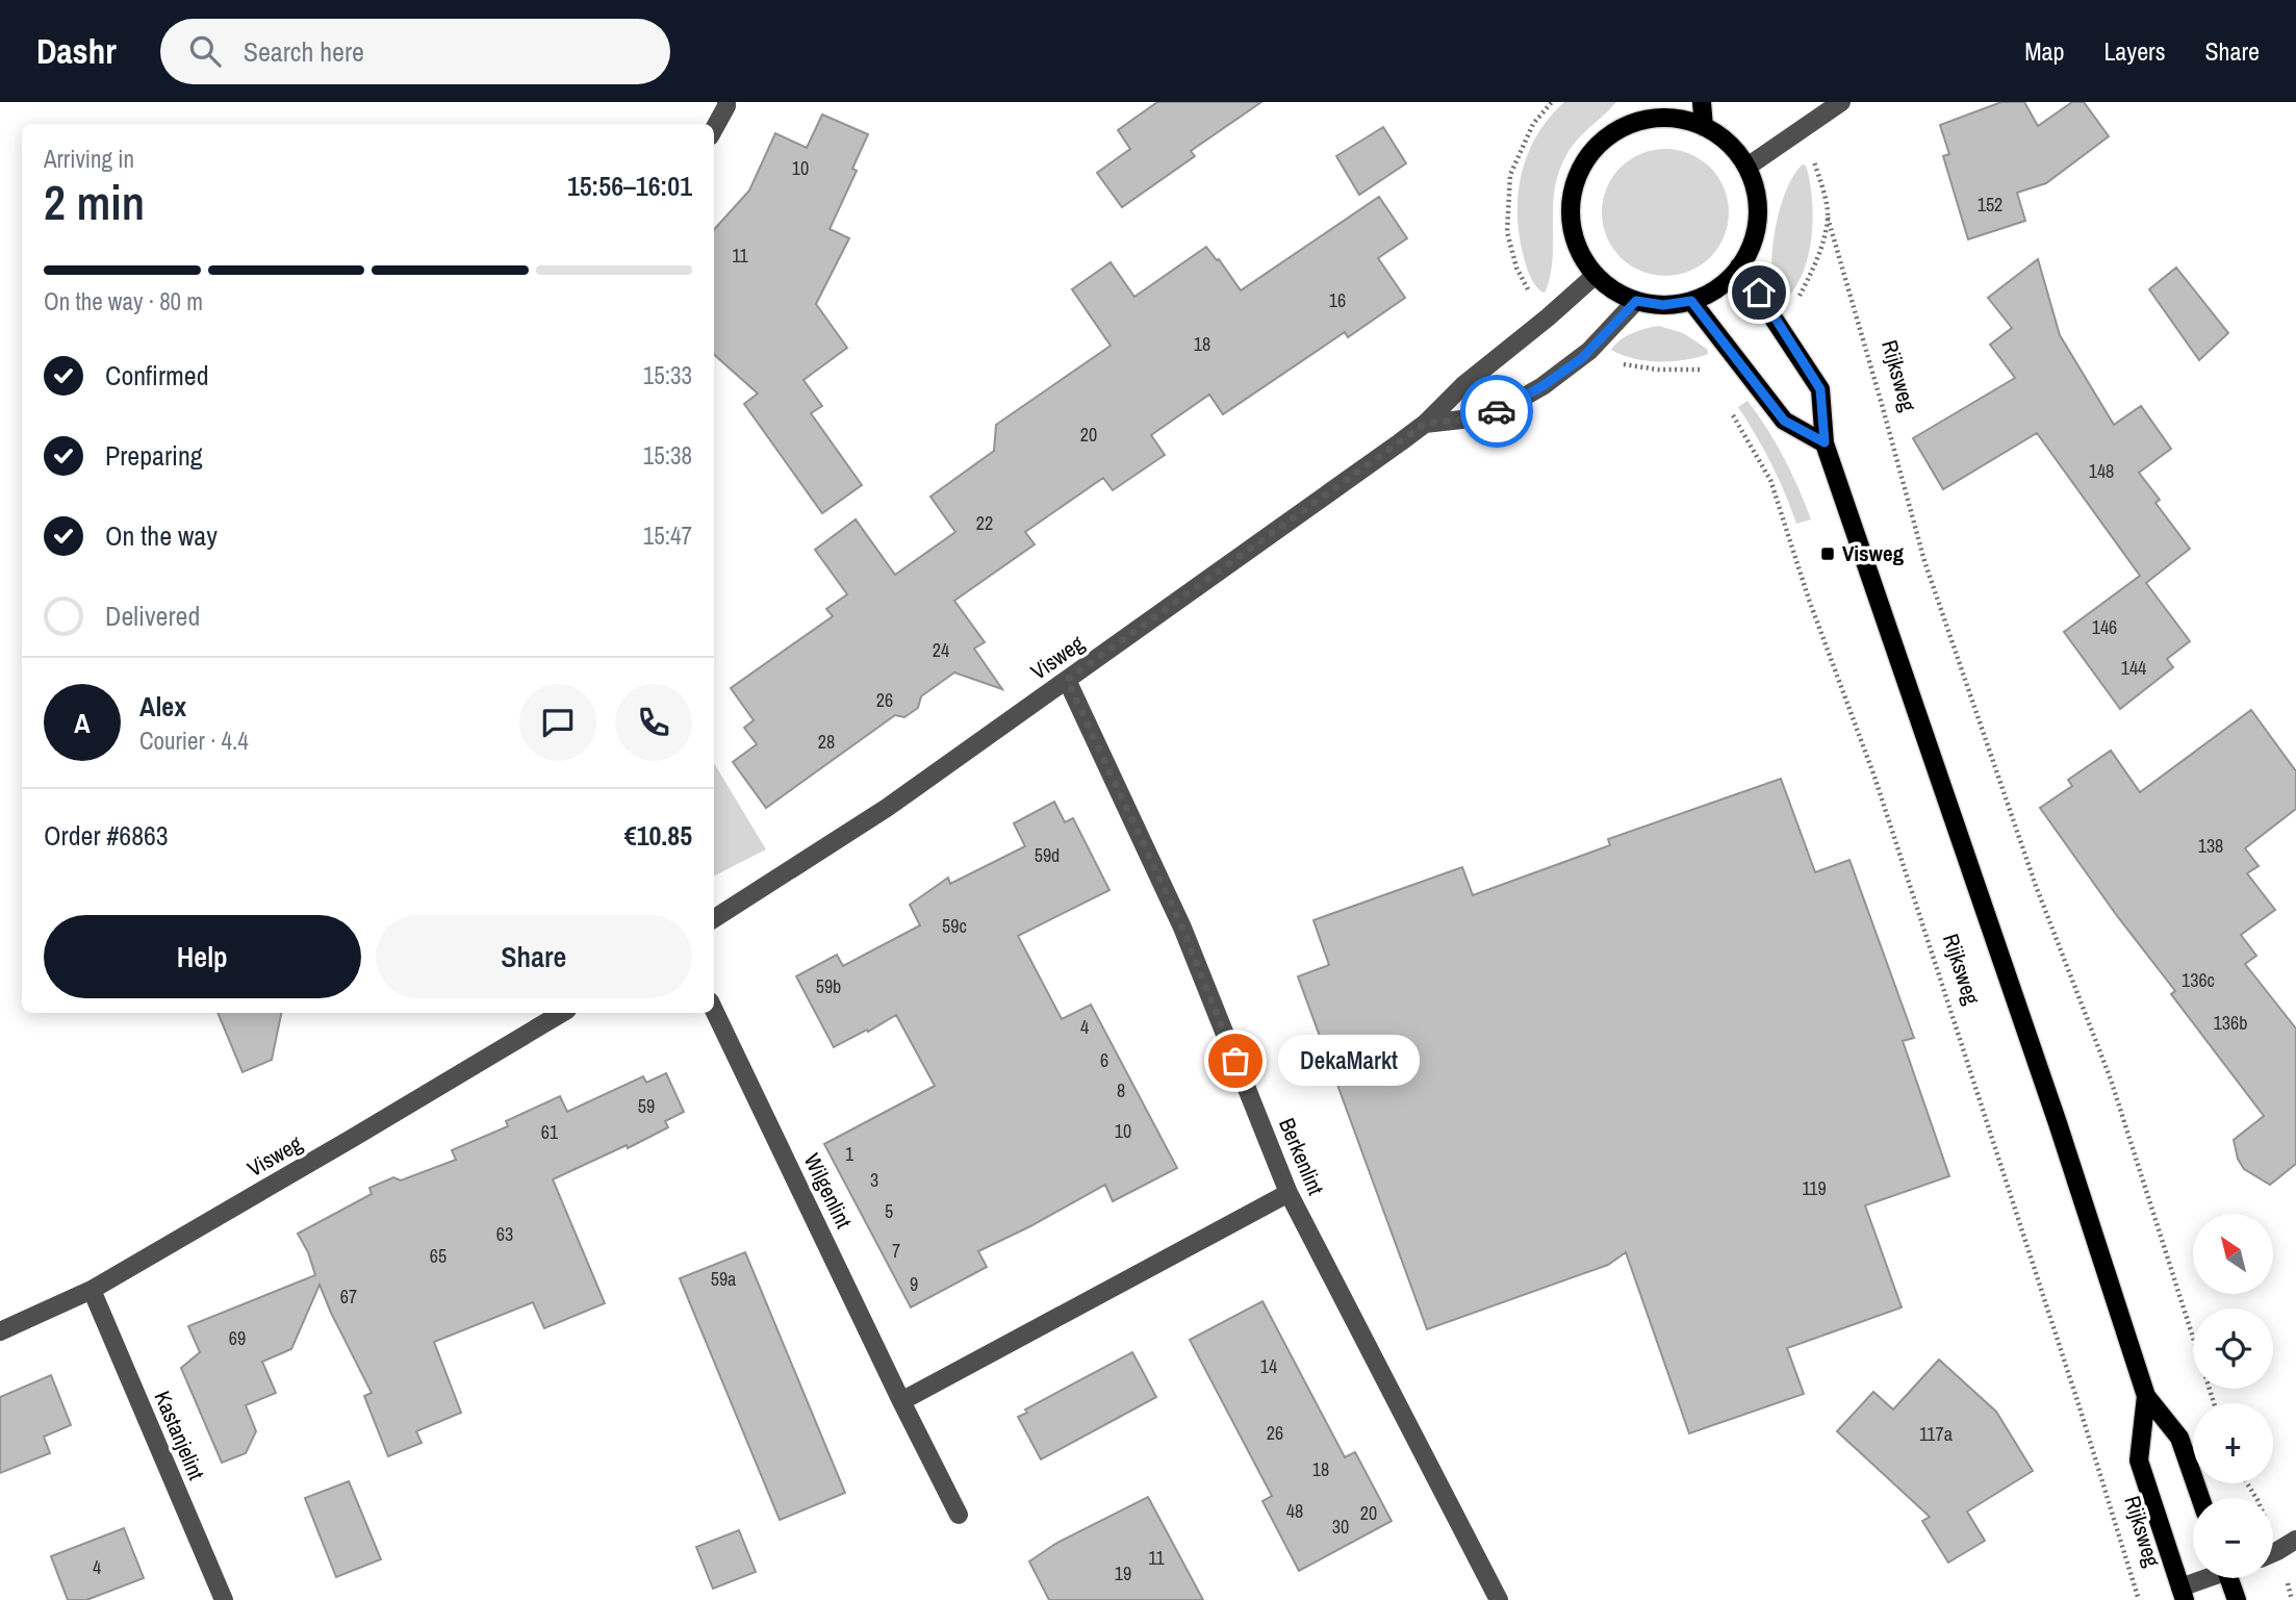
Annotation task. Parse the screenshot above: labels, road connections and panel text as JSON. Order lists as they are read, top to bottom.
{
  "streets": {
    "main road": ["Rijksweg"],
    "street": [
      "Visweg",
      "Berkenlint",
      "Wilgenlint",
      "Kastanjelint"
    ]
  },
  "crossings": [
    ["Rijksweg", "Visweg"],
    ["Visweg", "Berkenlint"],
    ["Visweg", "Kastanjelint"]
  ],
  "places": {
    "transit": ["Visweg"],
    "other": ["DekaMarkt"]
  },
  "house_numbers": [
    "10",
    "152",
    "11",
    "16",
    "18",
    "20",
    "148",
    "22",
    "146",
    "24",
    "144",
    "26",
    "28",
    "138",
    "59d",
    "59c",
    "136c",
    "59b",
    "136b",
    "4",
    "6",
    "8",
    "59",
    "10",
    "61",
    "1",
    "3",
    "119",
    "5",
    "63",
    "7",
    "65",
    "59a",
    "9",
    "67",
    "69",
    "14",
    "26",
    "117a",
    "18",
    "48",
    "20",
    "30",
    "11",
    "4",
    "19"
  ],
  "north": "top left",
  "page": {
    "header": "Dashr",
    "search": "Search here",
    "nav": ["Map", "Layers", "Share"],
    "heading": ["2 min", "Arriving in", "15:56–16:01"],
    "panel": [
      "Alex",
      "Courier · 4.4",
      "Order #6863",
      "€10.85"
    ],
    "bar": "On the way · 80 m",
    "list": [
      ["Confirmed", "15:33"],
      ["Preparing", "15:38"],
      ["On the way", "15:47"],
      "Delivered"
    ],
    "round": "A",
    "buttons": ["Help", "Share"],
    "bubble": "DekaMarkt",
    "map_buttons": ["+", "−"]
  }
}
